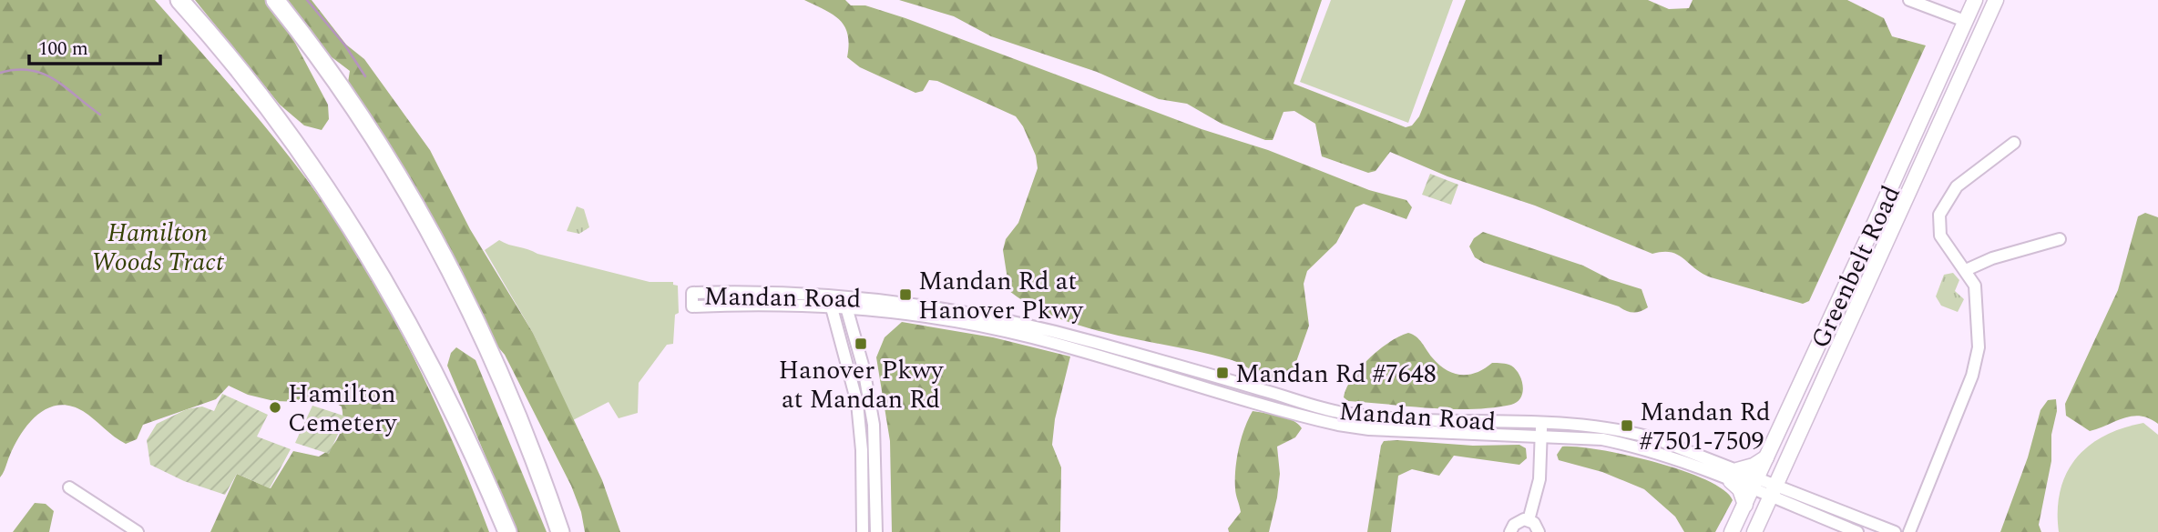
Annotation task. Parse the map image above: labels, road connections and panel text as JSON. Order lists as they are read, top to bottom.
{
  "streets": {
    "main road": ["Greenbelt Road"],
    "street": ["Mandan Road"]
  },
  "crossings": [
    ["Greenbelt Road", "Mandan Road"]
  ],
  "parks": ["Hamilton Woods Tract"],
  "places": {
    "transit": [
      "Mandan Rd at Hanover Pkwy",
      "Hanover Pkwy at Mandan Rd",
      "Mandan Rd #7648",
      "Mandan Rd #7501-7509"
    ],
    "other": ["Hamilton Cemetery"]
  },
  "scale_bar": "100 m"
}
